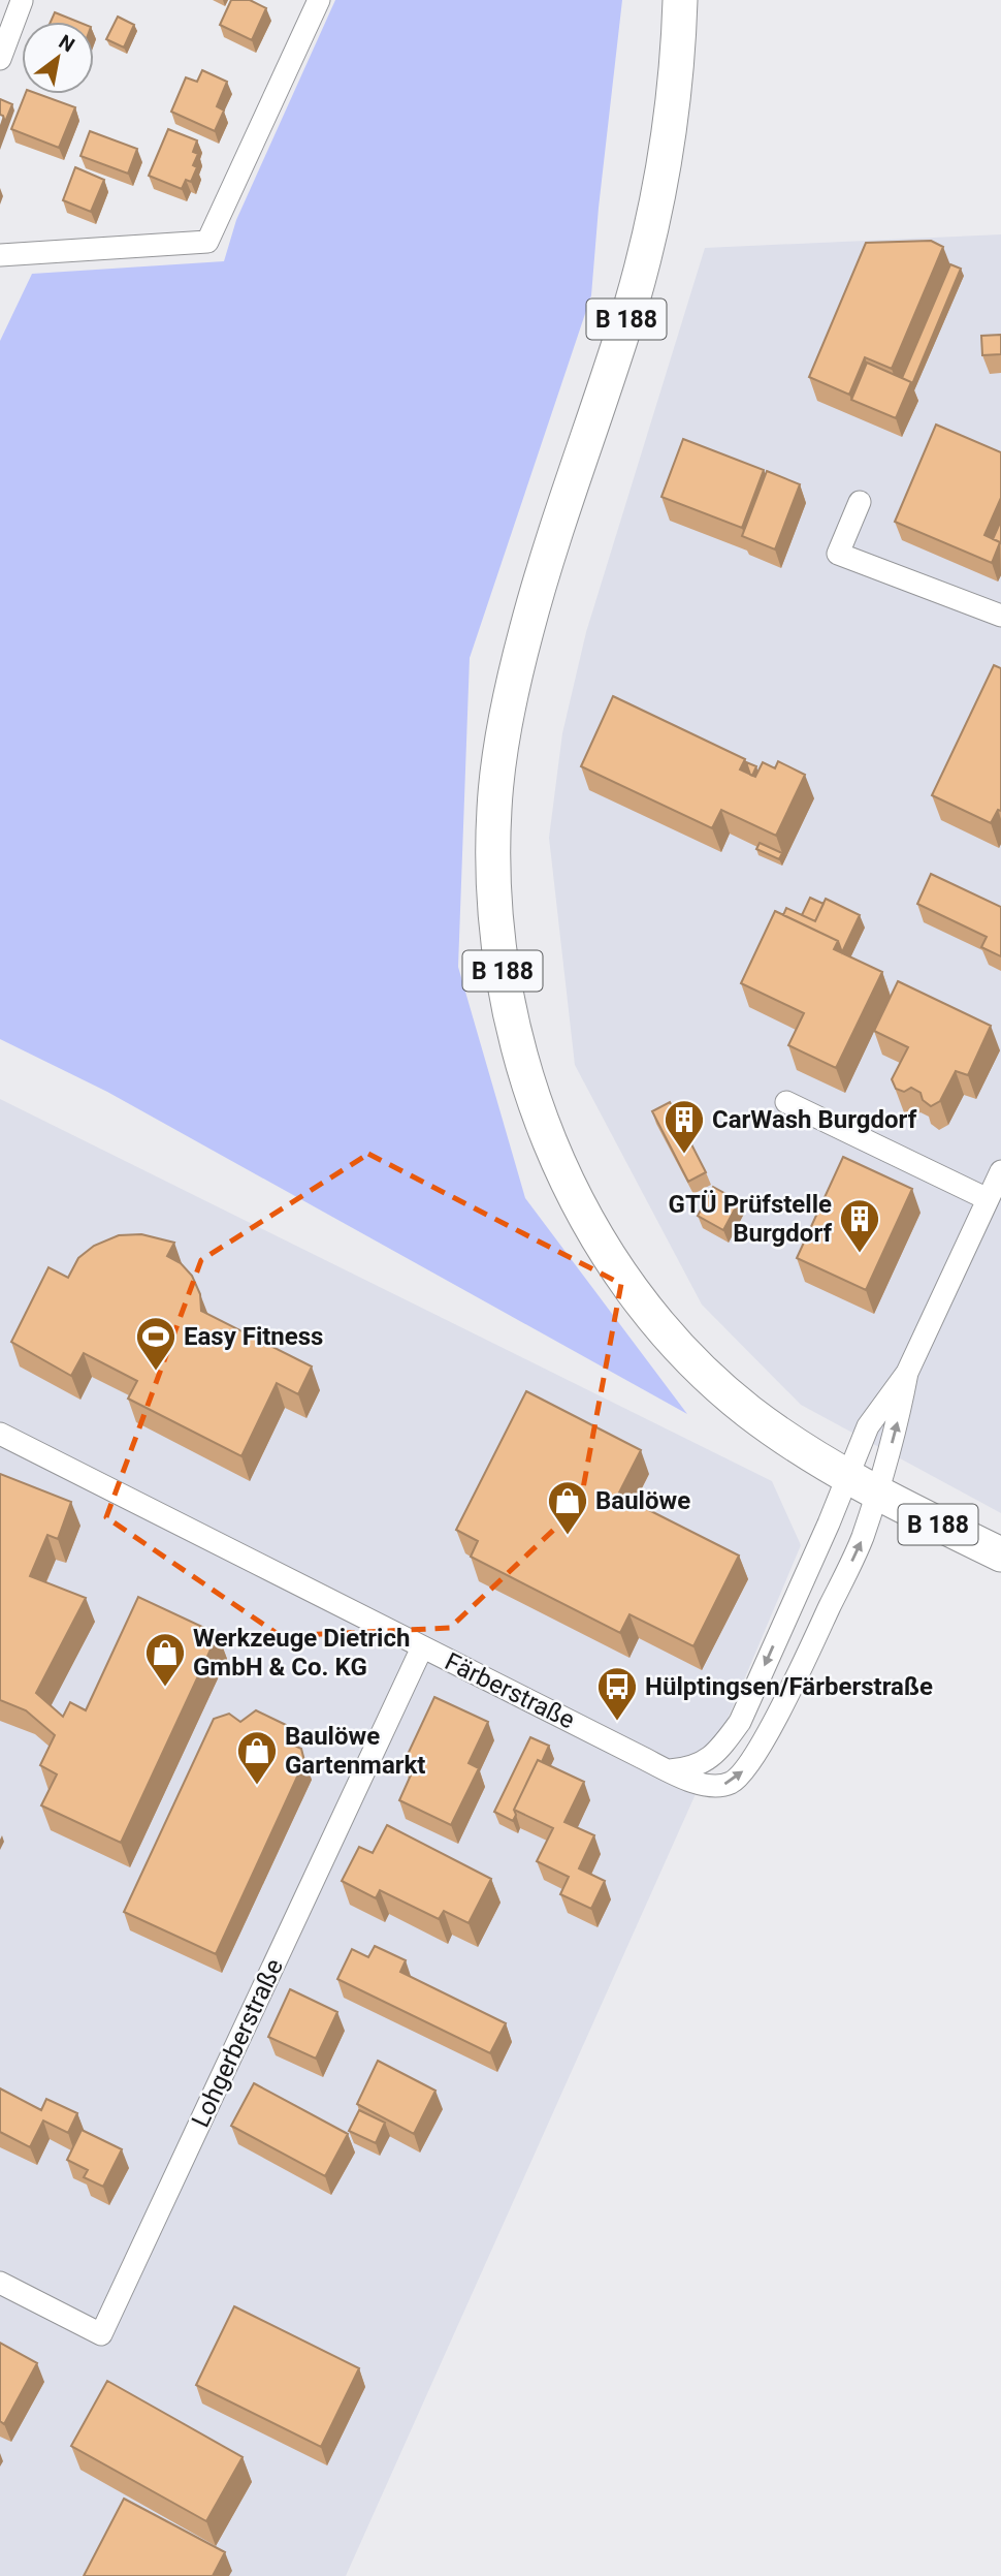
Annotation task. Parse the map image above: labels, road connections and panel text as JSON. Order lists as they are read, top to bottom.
{
  "streets": {
    "main road": ["B 188"],
    "street": ["Färberstraße", "Lohgerberstraße"]
  },
  "crossings": [
    ["B 188", "Färberstraße"],
    ["Färberstraße", "Lohgerberstraße"]
  ],
  "places": {
    "building": ["CarWash Burgdorf", "GTÜ Prüfstelle Burgdorf"],
    "sports": ["Easy Fitness"],
    "shop": ["Baulöwe", "Werkzeuge Dietrich GmbH & Co. KG", "Baulöwe Gartenmarkt"],
    "bus stop": ["Hülptingsen/Färberstraße"]
  },
  "north": "top right"
}
